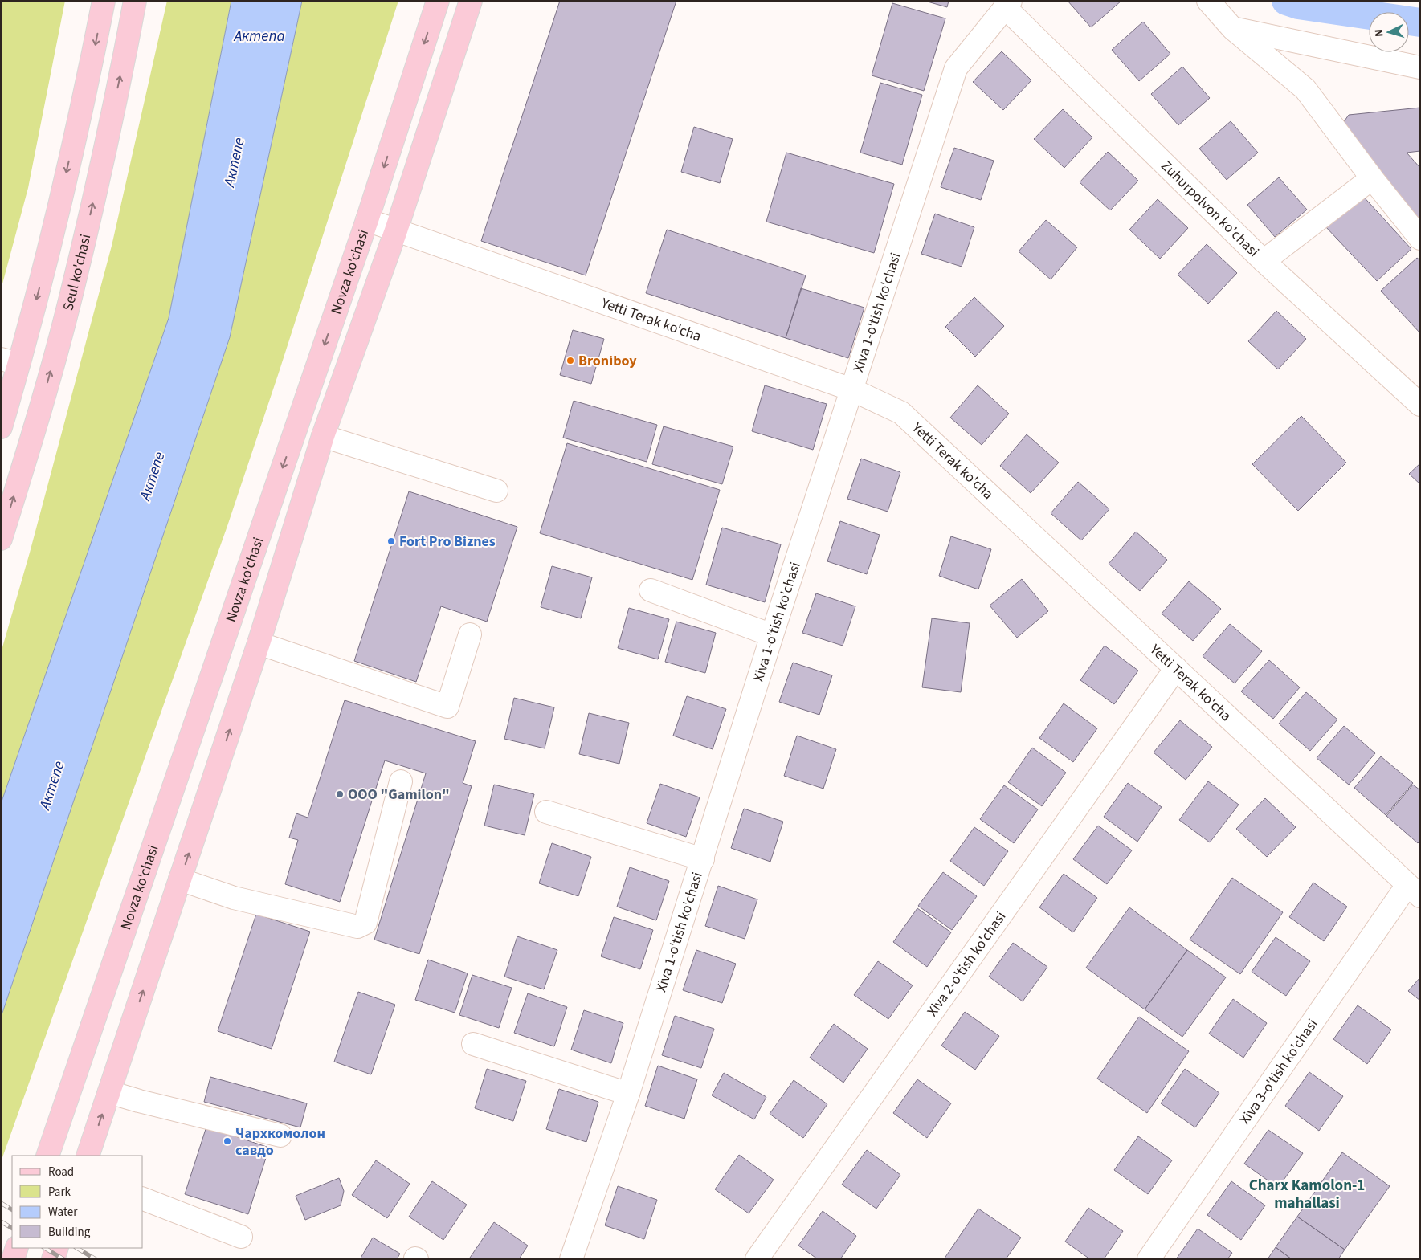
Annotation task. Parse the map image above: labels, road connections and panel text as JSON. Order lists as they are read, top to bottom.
{
  "streets": {
    "main road": ["Novza ko'chasi", "Seul ko'chasi"],
    "street": [
      "Zuhurpolvon ko'chasi",
      "Xiva 1-o'tish ko'chasi",
      "Yetti Terak ko'cha",
      "Xiva 2-o'tish ko'chasi",
      "Xiva 3-o'tish ko'chasi"
    ]
  },
  "crossings": [
    ["Zuhurpolvon ko'chasi", "Xiva 1-o'tish ko'chasi"],
    ["Novza ko'chasi", "Yetti Terak ko'cha"],
    ["Xiva 1-o'tish ko'chasi", "Yetti Terak ko'cha"],
    ["Yetti Terak ko'cha", "Xiva 2-o'tish ko'chasi"],
    ["Yetti Terak ko'cha", "Xiva 3-o'tish ko'chasi"]
  ],
  "districts": ["Charx Kamolon-1 mahallasi"],
  "water": ["Актепа", "Актепе"],
  "places": [
    "Broniboy",
    "Fort Pro Biznes",
    "ООО \"Gamilon\"",
    "Чархкомолон савдо"
  ],
  "legend": [
    "Road",
    "Park",
    "Water",
    "Building"
  ],
  "north": "left"
}
